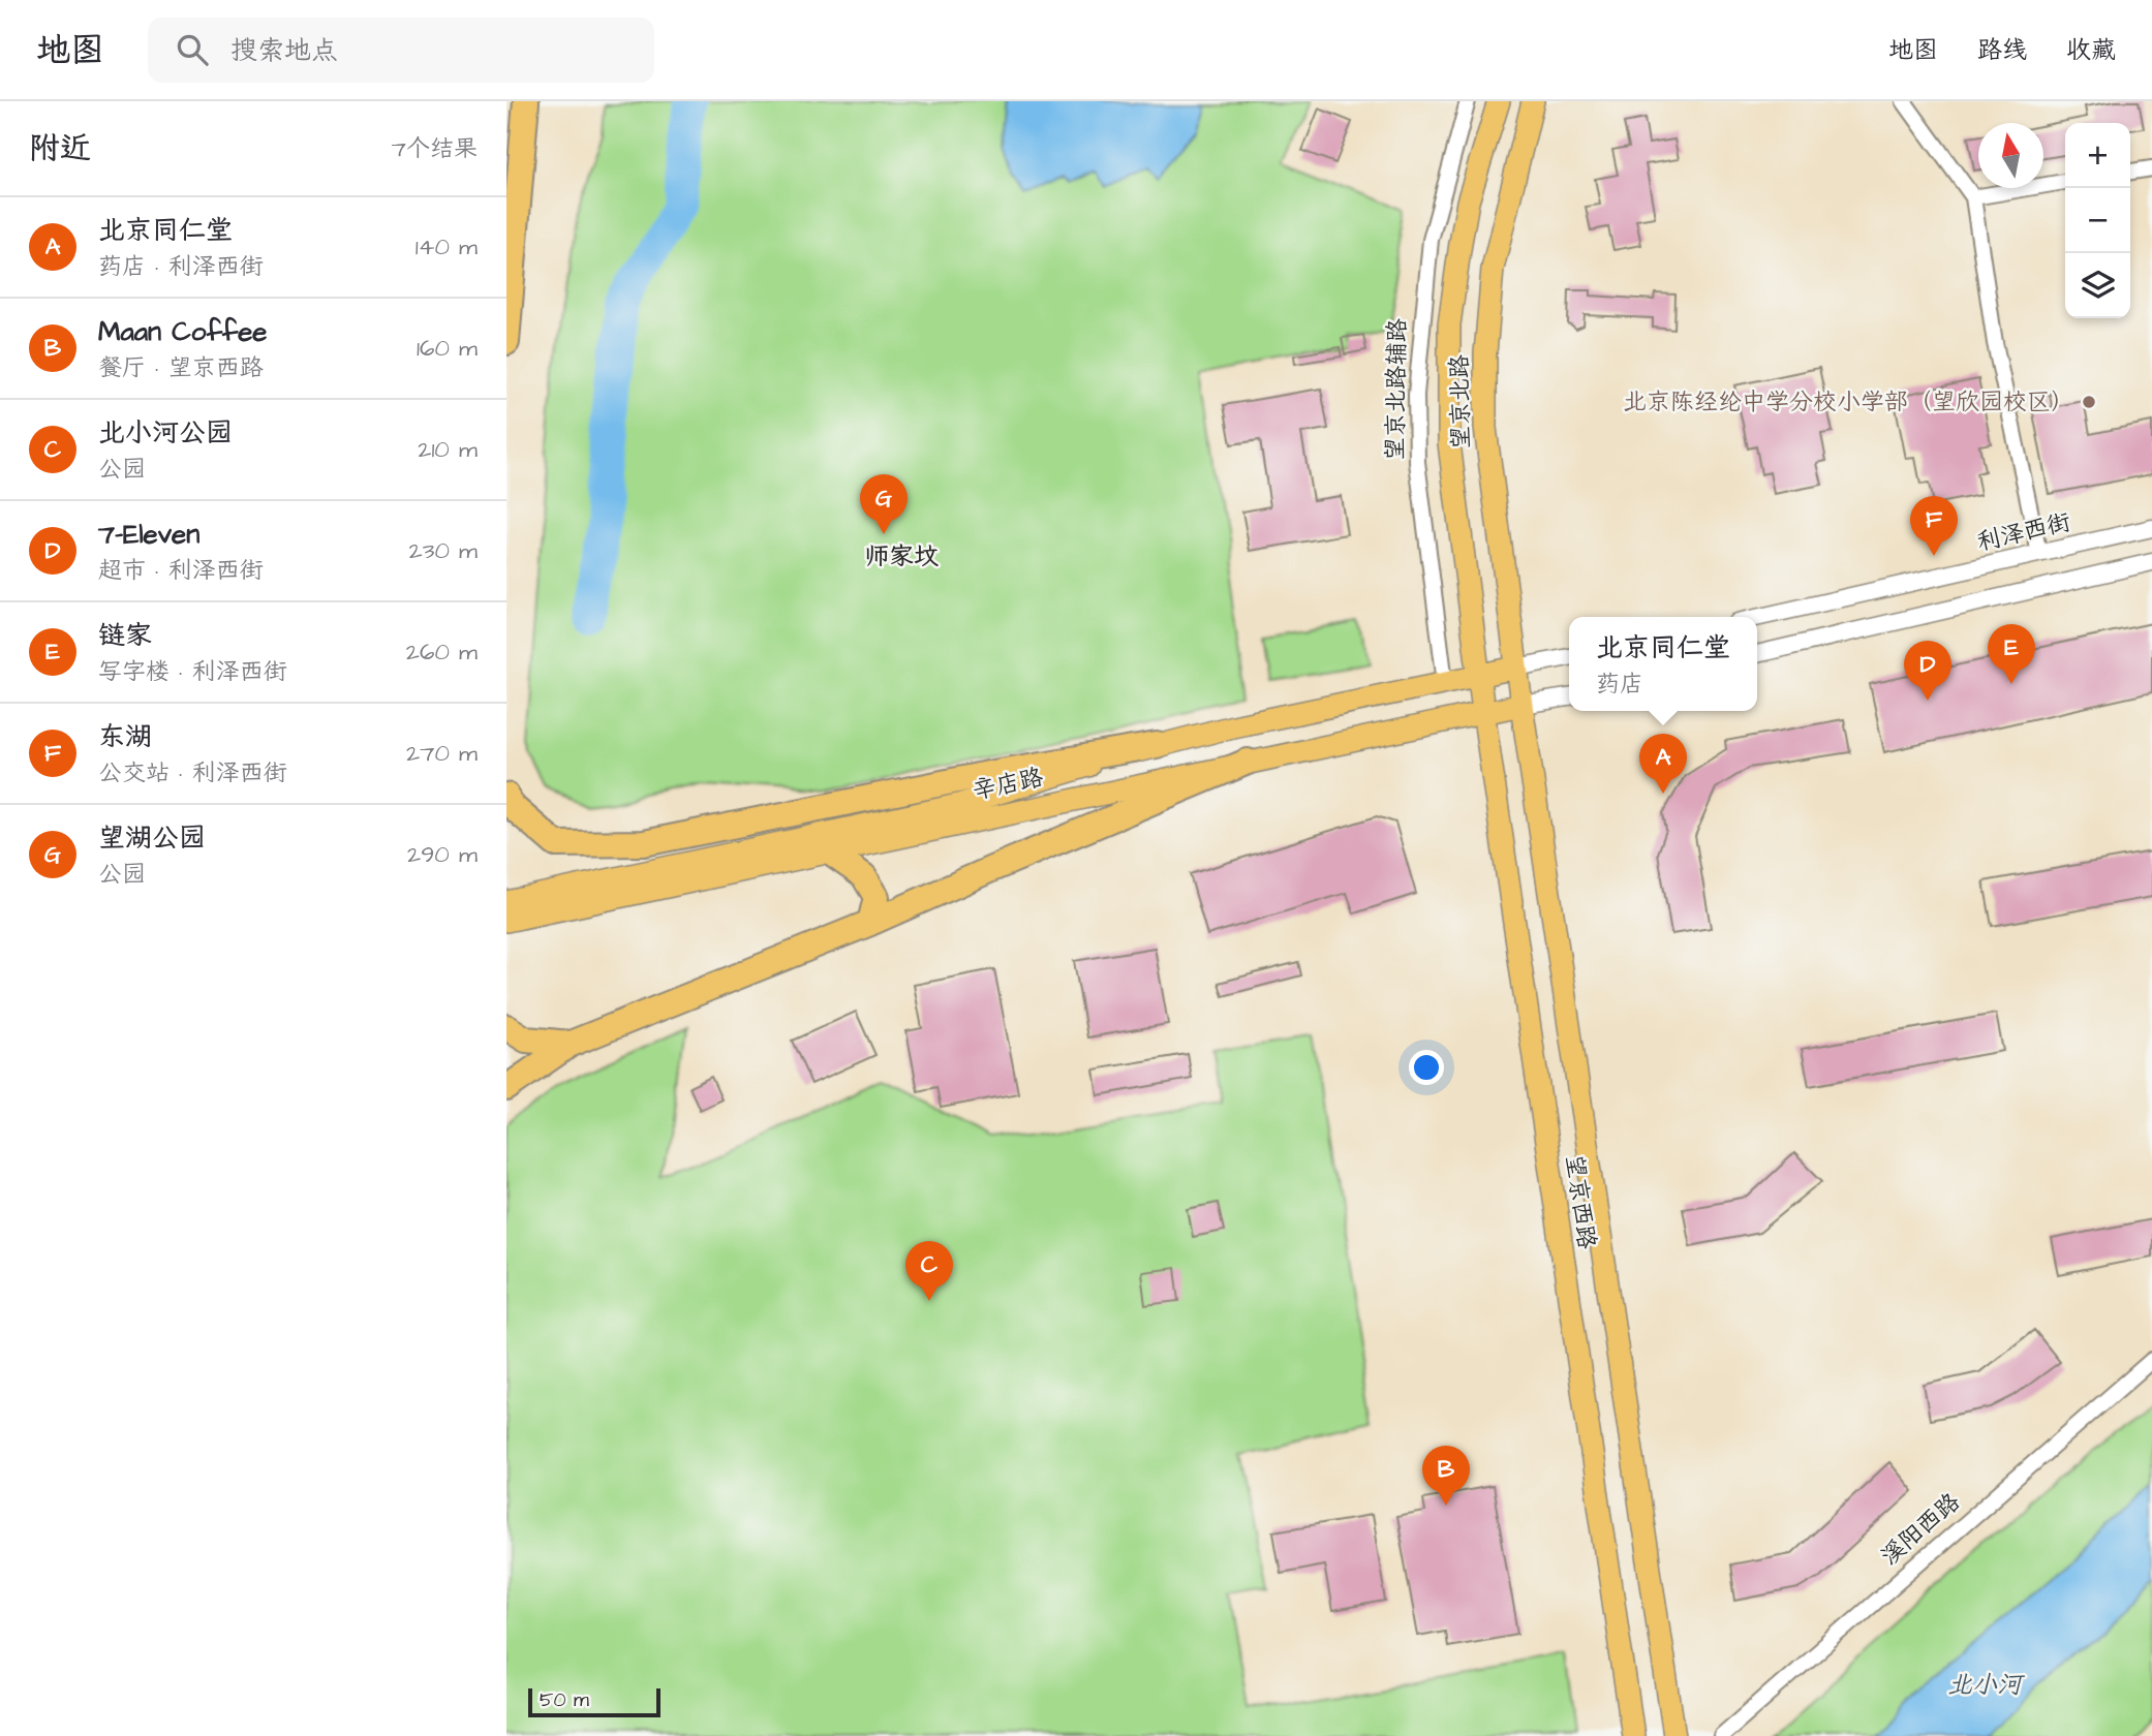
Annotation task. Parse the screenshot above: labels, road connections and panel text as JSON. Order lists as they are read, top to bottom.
{
  "streets": {
    "main road": ["望京北路", "辛店路", "望京西路"],
    "street": ["望京北路辅路", "利泽西街", "溪阳西路"]
  },
  "crossings": [
    ["望京北路辅路", "辛店路"],
    ["望京北路", "辛店路"],
    ["望京北路", "望京西路"],
    ["辛店路", "望京西路"]
  ],
  "districts": ["师家坟"],
  "water": ["北小河"],
  "places": ["北京陈经纶中学分校小学部（望欣园校区）"],
  "scale_bar": "50 m",
  "north": "top",
  "page": {
    "header": "地图",
    "search": "搜索地点",
    "nav": ["地图", "路线", "收藏"],
    "heading": ["附近", "7个结果"],
    "map_buttons": ["+", "−"],
    "list": [
      {
        "mark": "A",
        "name": "北京同仁堂",
        "note": "药店 · 利泽西街",
        "value": "140 m"
      },
      {
        "mark": "B",
        "name": "Maan Coffee",
        "note": "餐厅 · 望京西路",
        "value": "160 m"
      },
      {
        "mark": "C",
        "name": "北小河公园",
        "note": "公园",
        "value": "210 m"
      },
      {
        "mark": "D",
        "name": "7-Eleven",
        "note": "超市 · 利泽西街",
        "value": "230 m"
      },
      {
        "mark": "E",
        "name": "链家",
        "note": "写字楼 · 利泽西街",
        "value": "260 m"
      },
      {
        "mark": "F",
        "name": "东湖",
        "note": "公交站 · 利泽西街",
        "value": "270 m"
      },
      {
        "mark": "G",
        "name": "望湖公园",
        "note": "公园",
        "value": "290 m"
      }
    ],
    "pins": [
      "G",
      "F",
      "E",
      "D",
      "A",
      "C",
      "B"
    ],
    "popup": ["北京同仁堂", "药店"],
    "scale": "50 m"
  }
}
